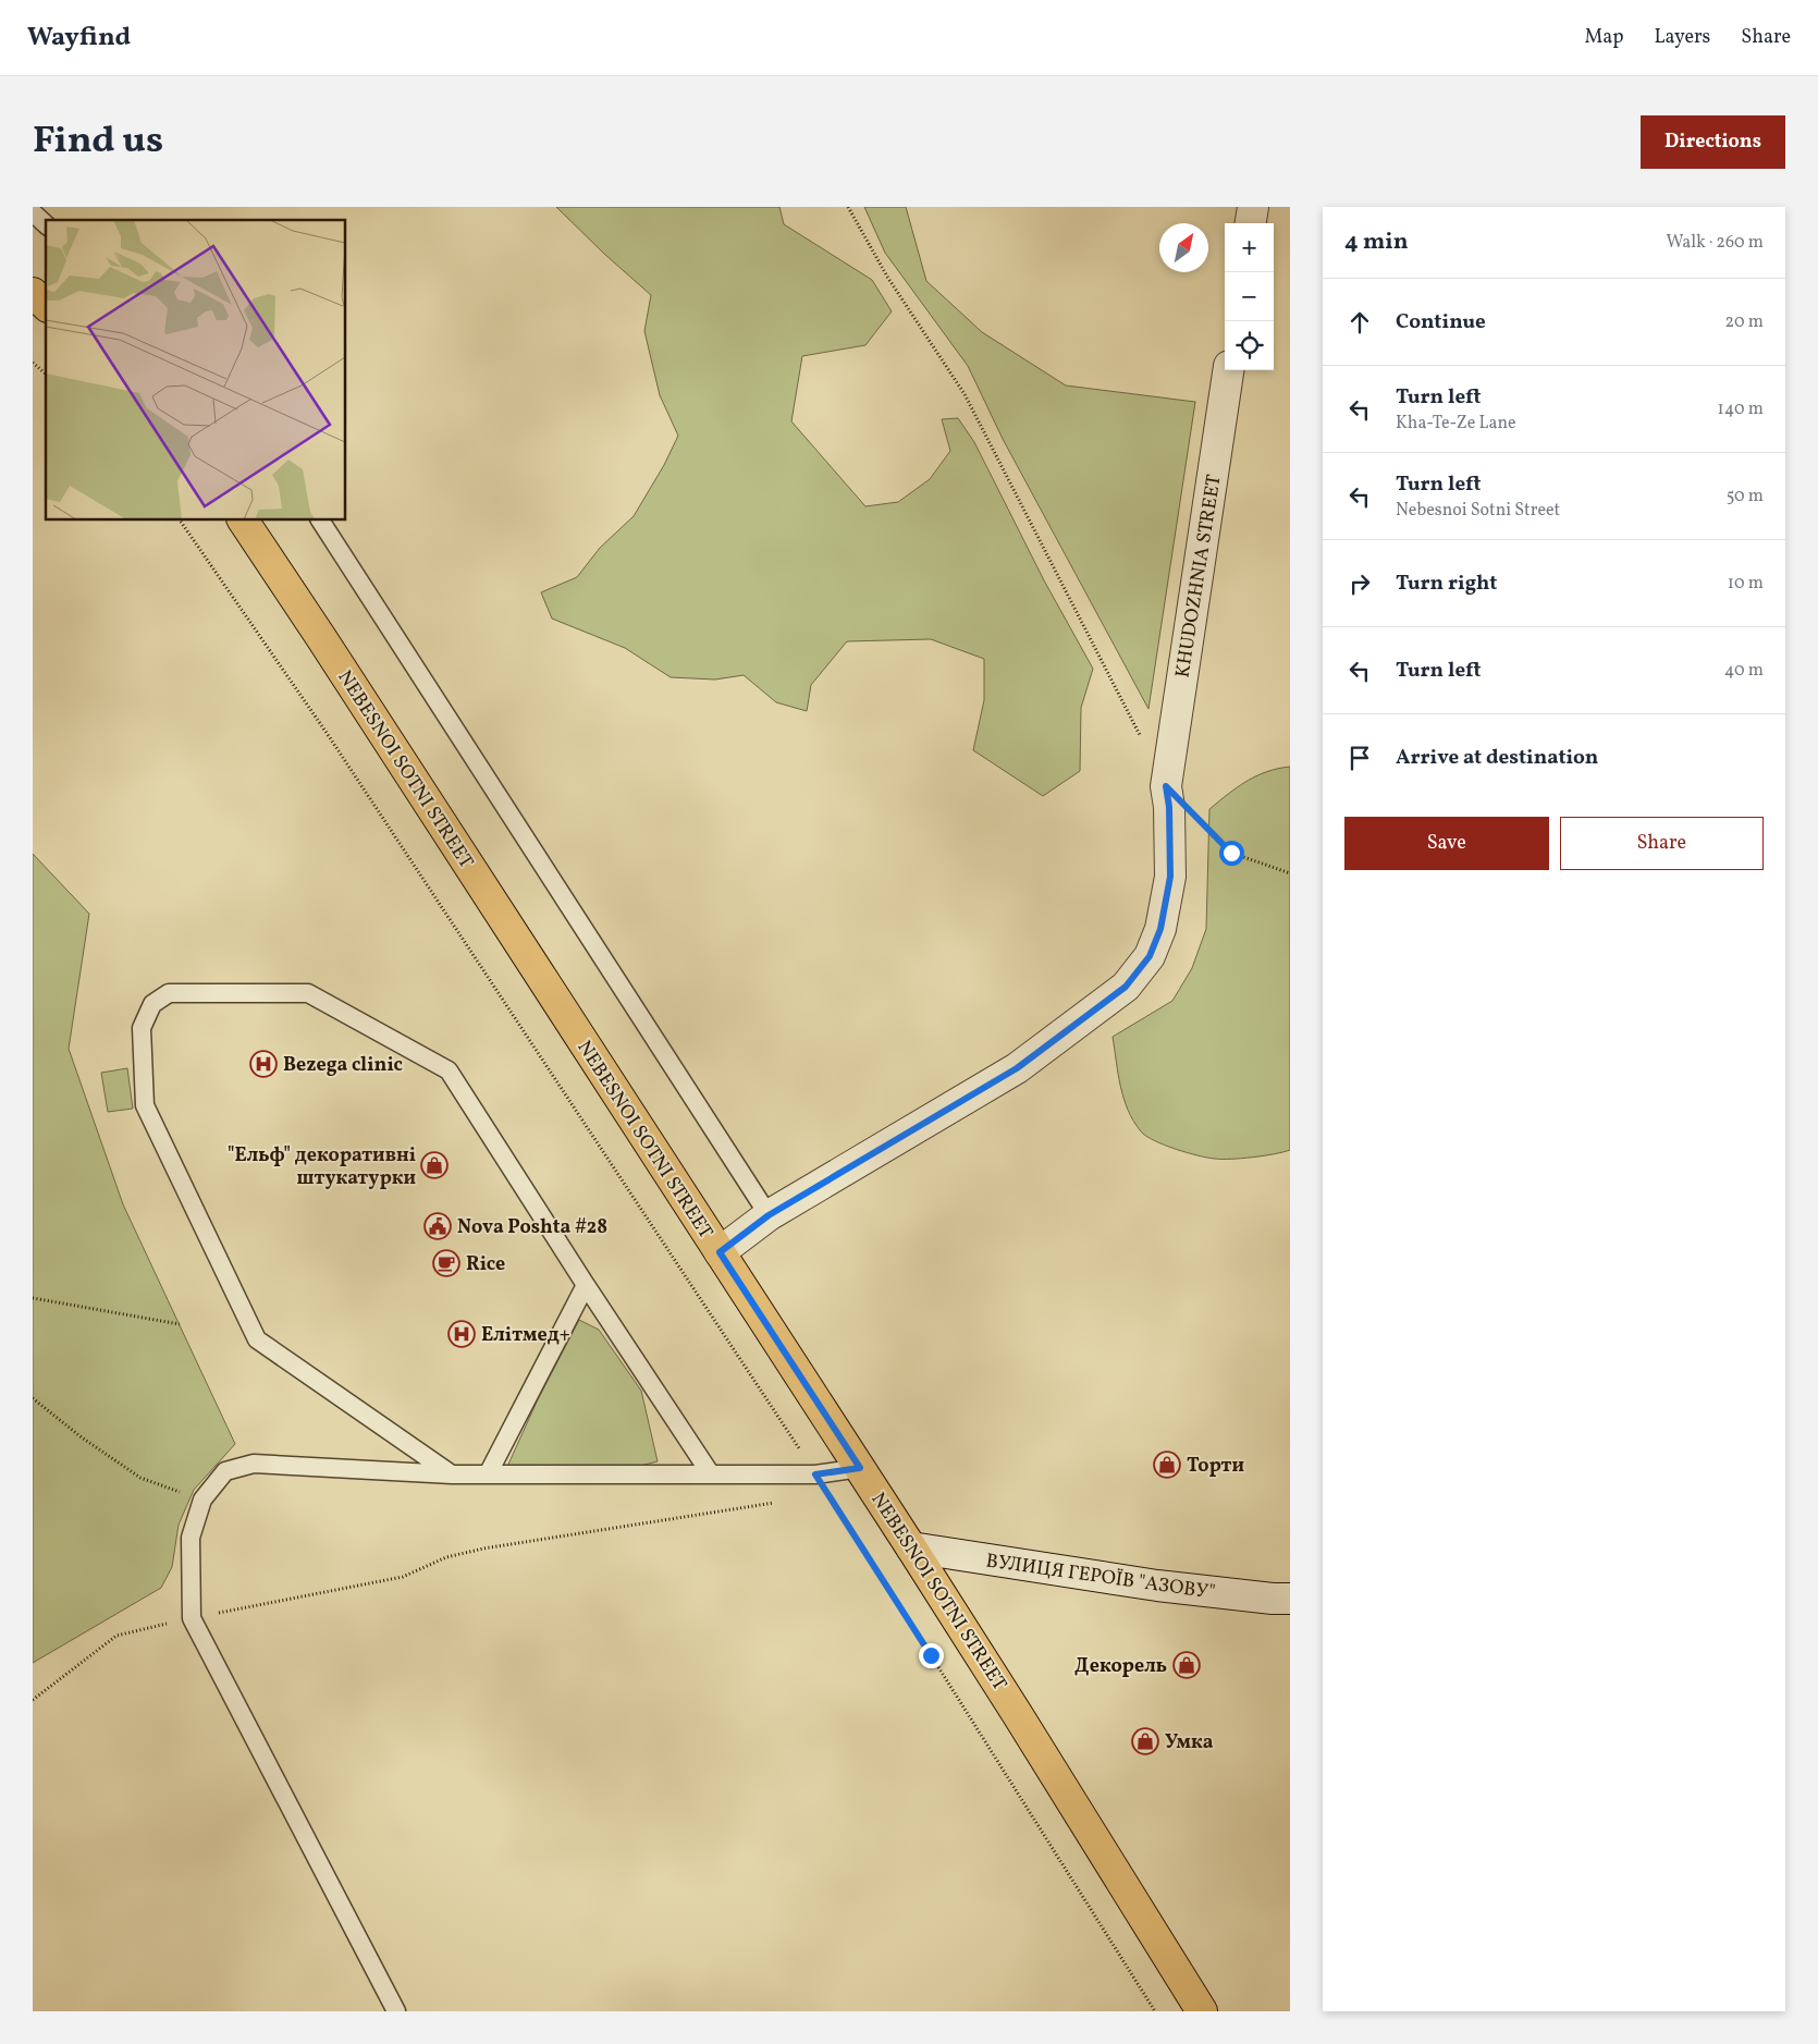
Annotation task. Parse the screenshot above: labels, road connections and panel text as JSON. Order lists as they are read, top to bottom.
{
  "streets": {
    "main road": ["NEBESNOI SOTNI STREET"],
    "street": ["KHUDOZHNIA STREET", "ВУЛИЦЯ ГЕРОЇВ \"АЗОВУ\""]
  },
  "crossings": [
    ["KHUDOZHNIA STREET", "NEBESNOI SOTNI STREET"],
    ["NEBESNOI SOTNI STREET", "ВУЛИЦЯ ГЕРОЇВ \"АЗОВУ\""]
  ],
  "places": {
    "hospital": ["Bezega clinic", "Елітмед+"],
    "shop": [
      "\"Ельф\" декоративні штукатурки",
      "Торти",
      "Декорель",
      "Умка"
    ],
    "public building": ["Nova Poshta #28"],
    "cafe": ["Rice"]
  },
  "north": "top right",
  "page": {
    "header": "Wayfind",
    "nav": ["Map", "Layers", "Share"],
    "title": "Find us",
    "buttons": [
      "Directions",
      ["Save", "Share"]
    ],
    "heading": ["4 min", "Walk · 260 m"],
    "map_buttons": ["+", "−"],
    "list": [
      ["Continue", "20 m"],
      ["Turn left", "Kha-Te-Ze Lane", "140 m"],
      ["Turn left", "Nebesnoi Sotni Street", "50 m"],
      ["Turn right", "10 m"],
      ["Turn left", "40 m"],
      "Arrive at destination"
    ]
  }
}
